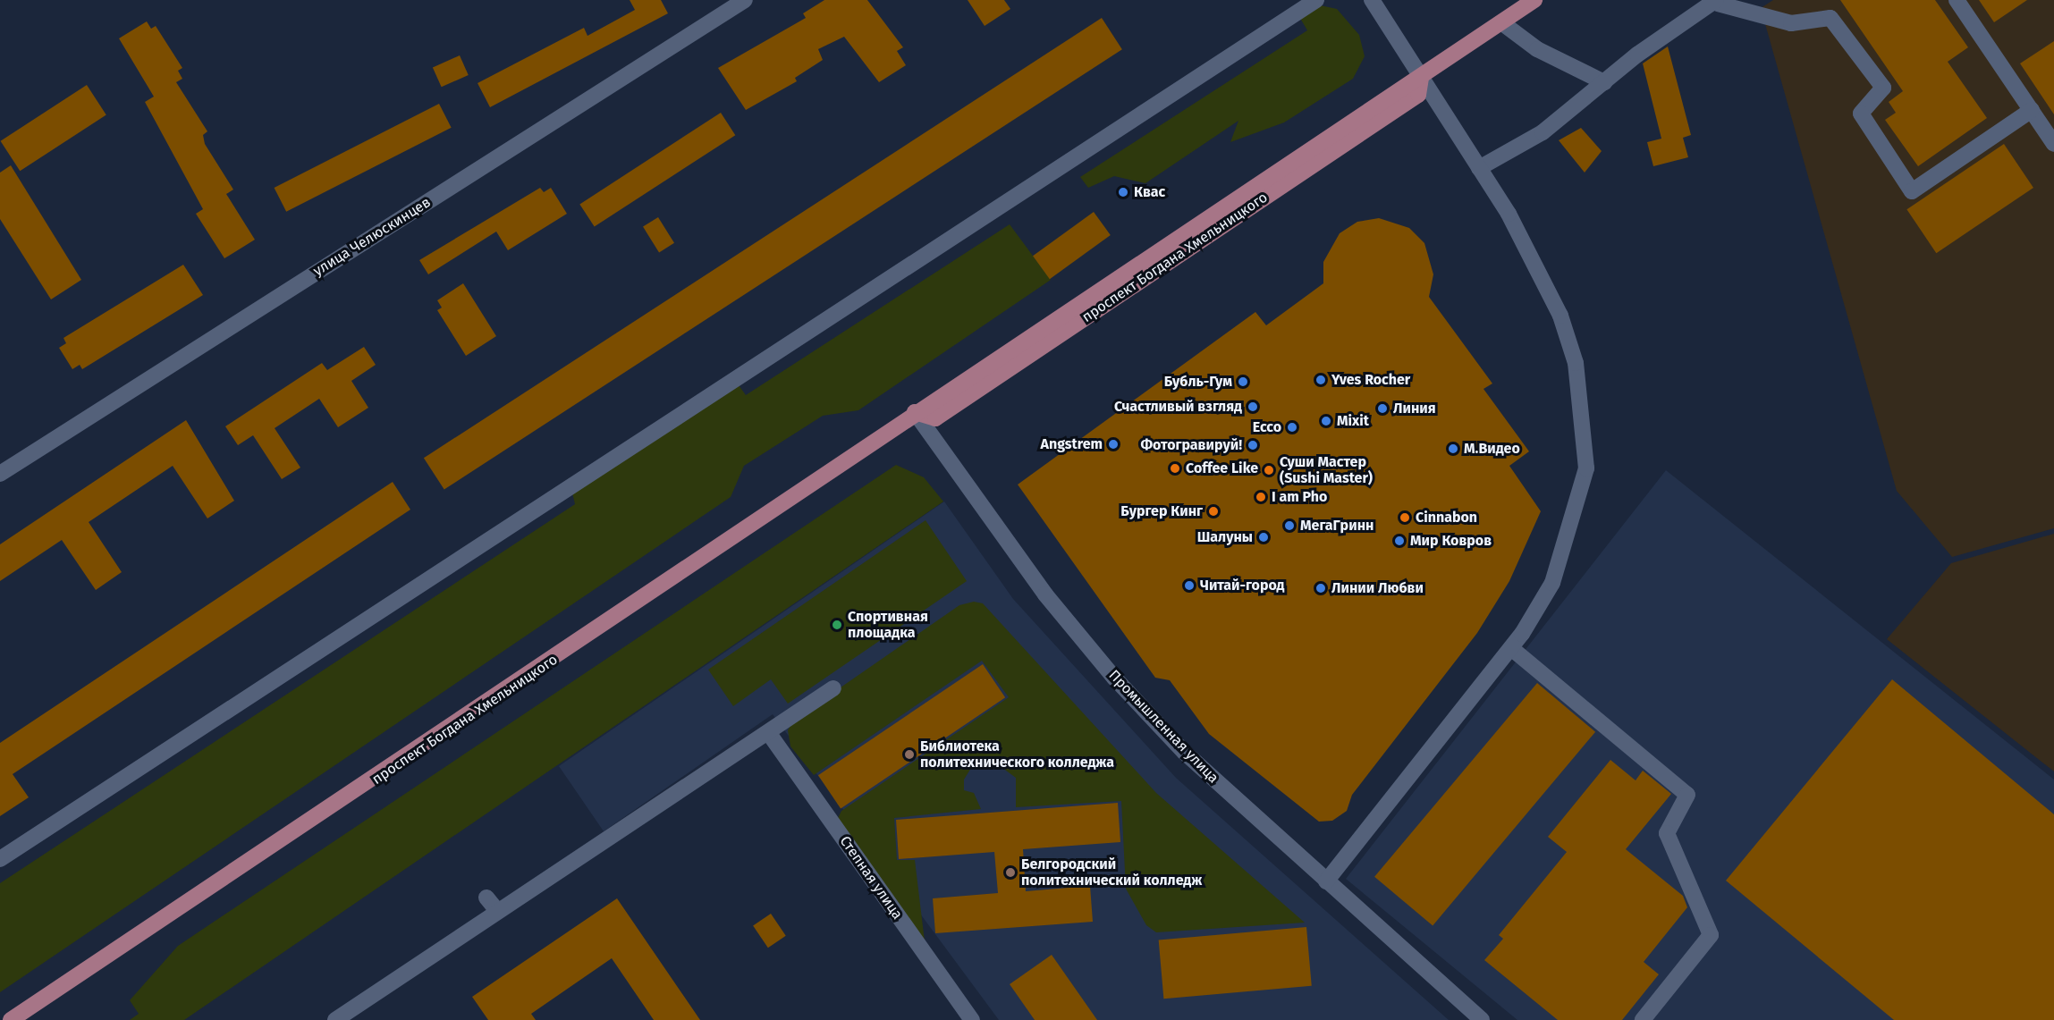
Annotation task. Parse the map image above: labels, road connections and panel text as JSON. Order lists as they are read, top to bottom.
{
  "streets": {
    "main road": ["проспект Богдана Хмельницкого"],
    "street": ["улица Челюскинцев", "Промышленная улица", "Степная улица"]
  },
  "crossings": [
    ["проспект Богдана Хмельницкого", "Промышленная улица"]
  ],
  "places": [
    "Квас",
    "Yves Rocher",
    "Бубль-Гум",
    "Счастливый взгляд",
    "Линия",
    "Mixit",
    "Ecco",
    "Angstrem",
    "Фотогравируй!",
    "М.Видео",
    "Coffee Like",
    "Суши Мастер (Sushi Master)",
    "I am Pho",
    "Бургер Кинг",
    "Cinnabon",
    "МегаГринн",
    "Шалуны",
    "Мир Ковров",
    "Читай-город",
    "Линии Любви",
    "Спортивная площадка",
    "Библиотека политехнического колледжа",
    "Белгородский политехнический колледж"
  ]
}
